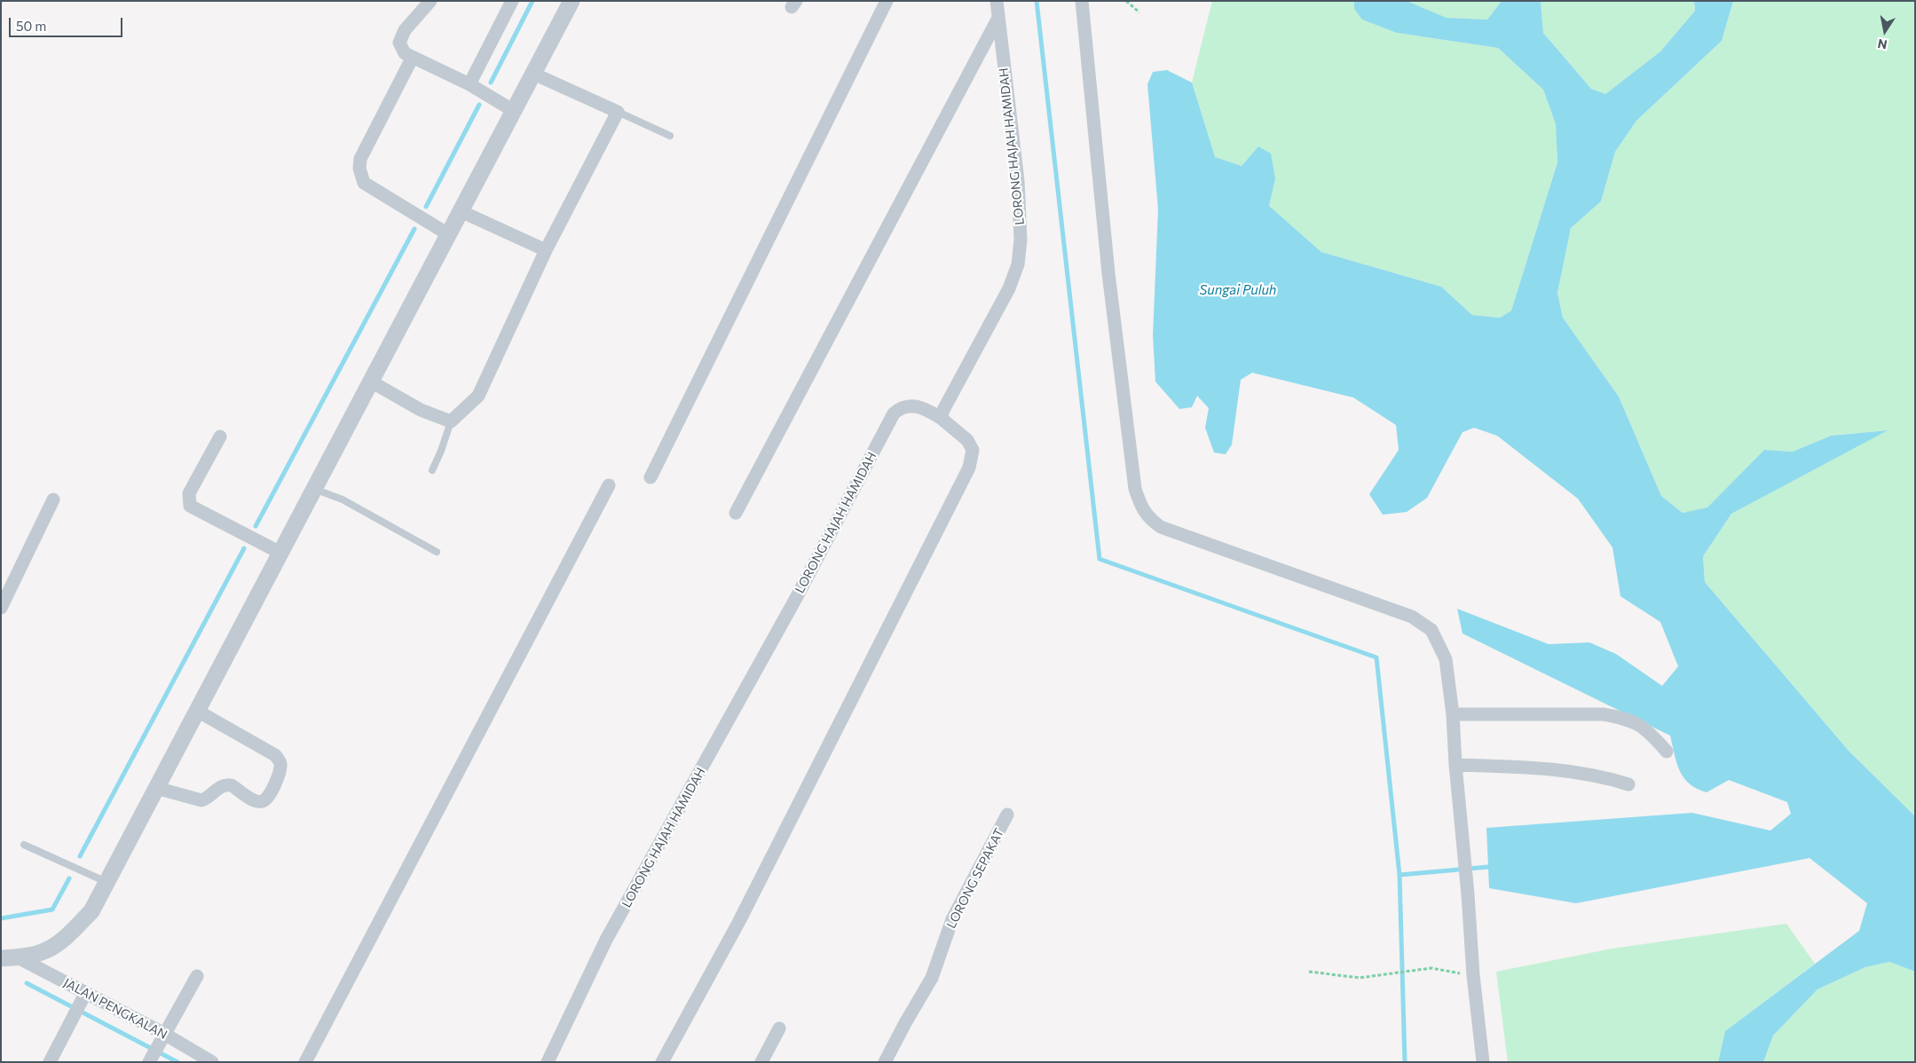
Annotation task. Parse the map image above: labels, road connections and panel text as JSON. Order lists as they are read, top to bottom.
{
  "streets": {
    "street": ["LORONG HAJAH HAMIDAH", "LORONG SEPAKAT", "JALAN PENGKALAN"]
  },
  "water": ["Sungai Puluh"],
  "scale_bar": "50 m",
  "north": "bottom"
}
